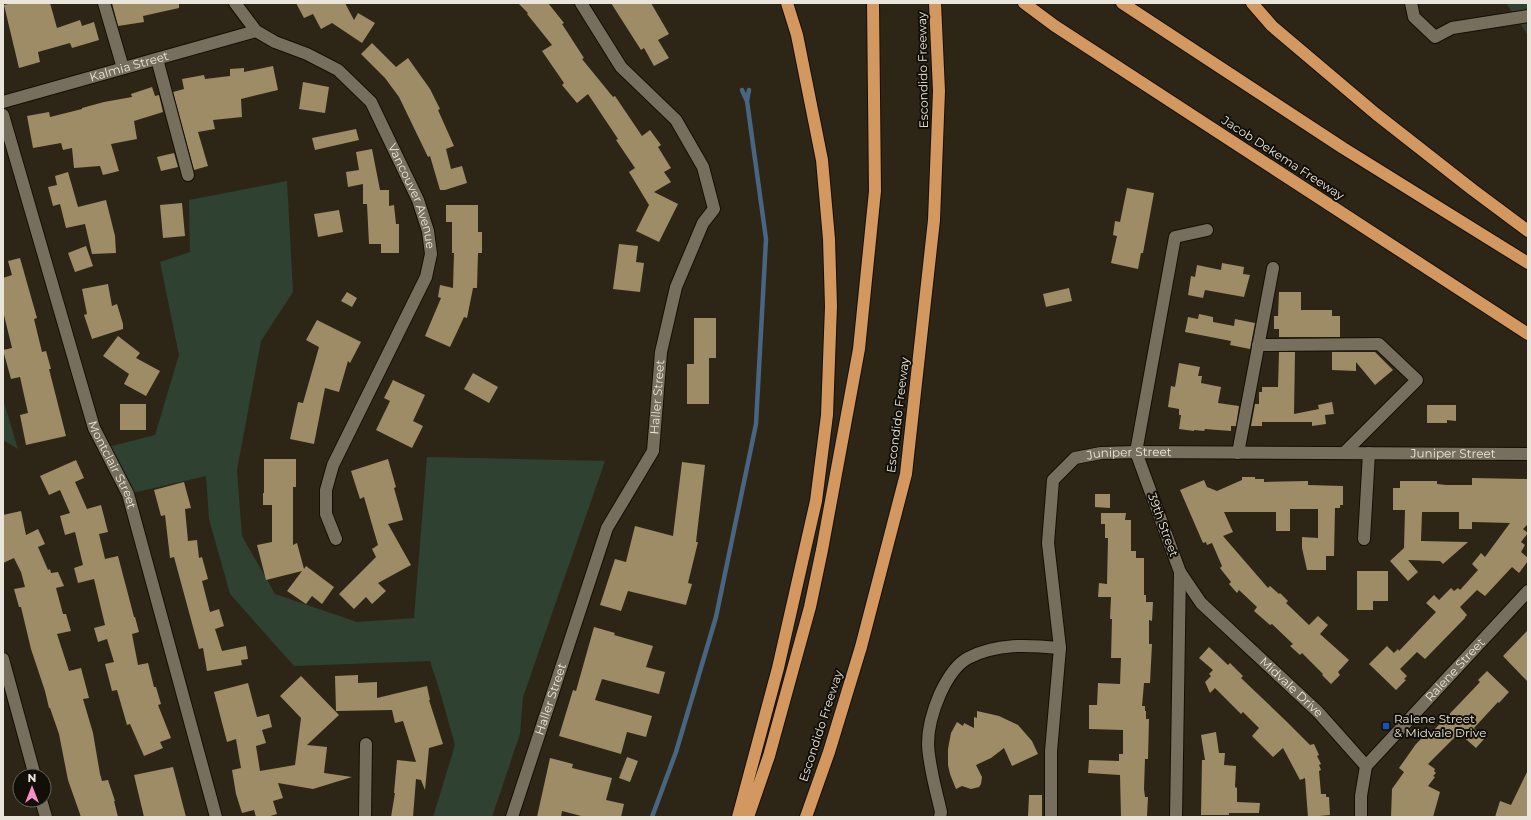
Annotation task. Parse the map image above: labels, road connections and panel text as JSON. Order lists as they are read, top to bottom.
{
  "streets": {
    "highway": ["Escondido Freeway", "Jacob Dekema Freeway"],
    "street": [
      "Kalmia Street",
      "Vancouver Avenue",
      "Haller Street",
      "Juniper Street",
      "Montclair Street",
      "39th Street",
      "Ralene Street",
      "Midvale Drive"
    ]
  },
  "crossings": [
    ["Kalmia Street", "Vancouver Avenue"],
    ["Juniper Street", "39th Street"],
    ["39th Street", "Midvale Drive"],
    ["Ralene Street", "Midvale Drive"]
  ],
  "places": {
    "transit": ["Ralene Street & Midvale Drive"]
  },
  "north": "top"
}
